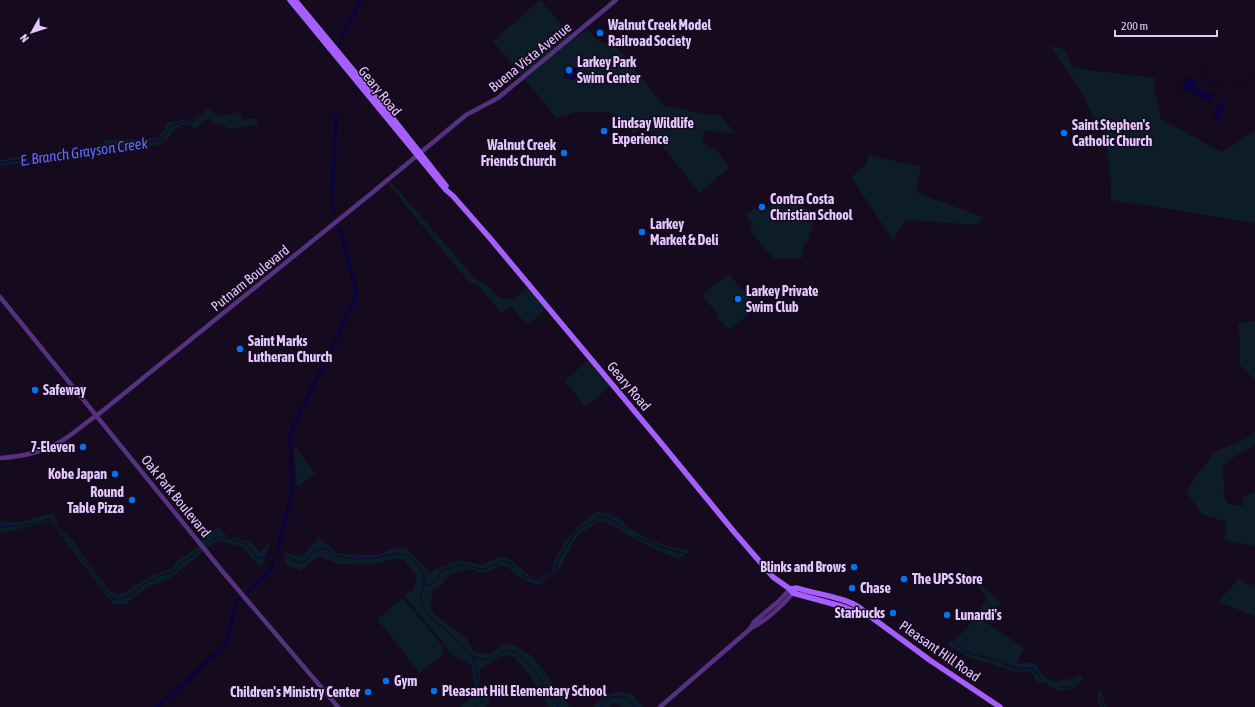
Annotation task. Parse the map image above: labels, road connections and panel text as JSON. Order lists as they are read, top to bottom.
{
  "streets": {
    "main road": ["Geary Road", "Pleasant Hill Road"],
    "street": ["Buena Vista Avenue", "Putnam Boulevard", "Oak Park Boulevard"]
  },
  "crossings": [
    ["Buena Vista Avenue", "Geary Road"],
    ["Buena Vista Avenue", "Putnam Boulevard"],
    ["Geary Road", "Putnam Boulevard"],
    ["Geary Road", "Pleasant Hill Road"],
    ["Putnam Boulevard", "Oak Park Boulevard"]
  ],
  "water": ["E. Branch Grayson Creek"],
  "places": [
    "Walnut Creek Model Railroad Society",
    "Larkey Park Swim Center",
    "Lindsay Wildlife Experience",
    "Saint Stephen's Catholic Church",
    "Walnut Creek Friends Church",
    "Contra Costa Christian School",
    "Larkey Market & Deli",
    "Larkey Private Swim Club",
    "Saint Marks Lutheran Church",
    "Safeway",
    "7-Eleven",
    "Kobe Japan",
    "Round Table Pizza",
    "Blinks and Brows",
    "The UPS Store",
    "Chase",
    "Starbucks",
    "Lunardi's",
    "Gym",
    "Pleasant Hill Elementary School",
    "Children's Ministry Center"
  ],
  "scale_bar": "200 m",
  "north": "bottom left"
}
